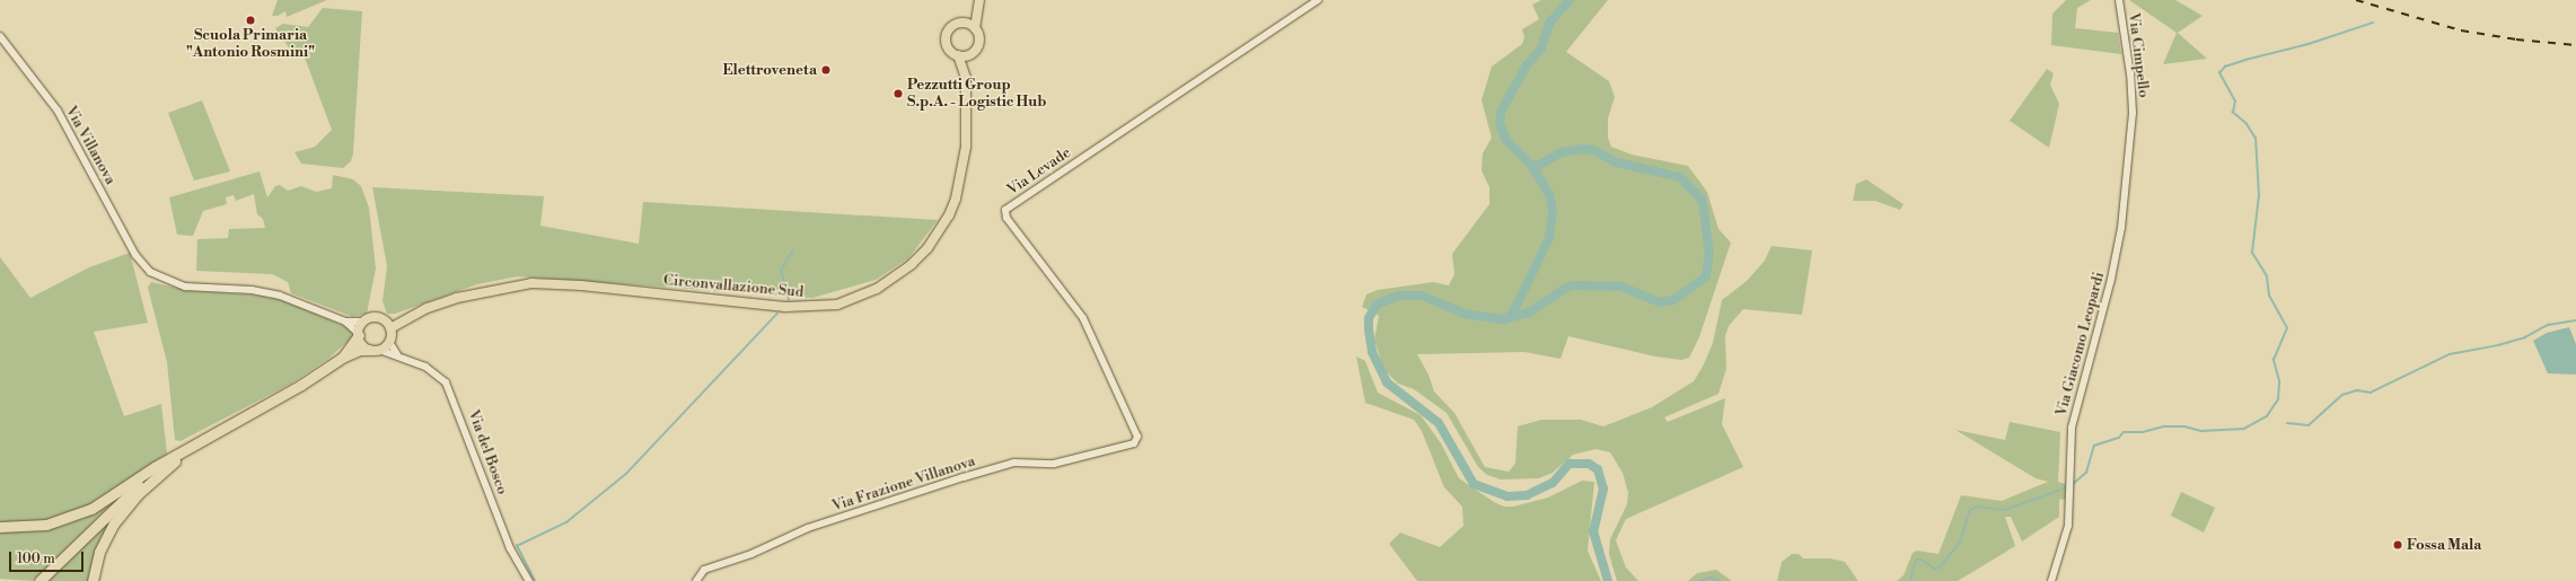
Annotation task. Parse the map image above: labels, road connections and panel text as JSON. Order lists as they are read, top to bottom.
{
  "streets": {
    "main road": ["Circonvallazione Sud"],
    "street": [
      "Via Cimpello",
      "Via Villanova",
      "Via Levade",
      "Via Giacomo Leopardi",
      "Via del Bosco",
      "Via Frazione Villanova"
    ]
  },
  "crossings": [
    ["Via Cimpello", "Via Giacomo Leopardi"],
    ["Via Levade", "Via Frazione Villanova"],
    ["Circonvallazione Sud", "Via del Bosco"]
  ],
  "places": [
    "Scuola Primaria \"Antonio Rosmini\"",
    "Elettroveneta",
    "Pezzutti Group S.p.A. - Logistic Hub",
    "Fossa Mala"
  ],
  "scale_bar": "100 m"
}
